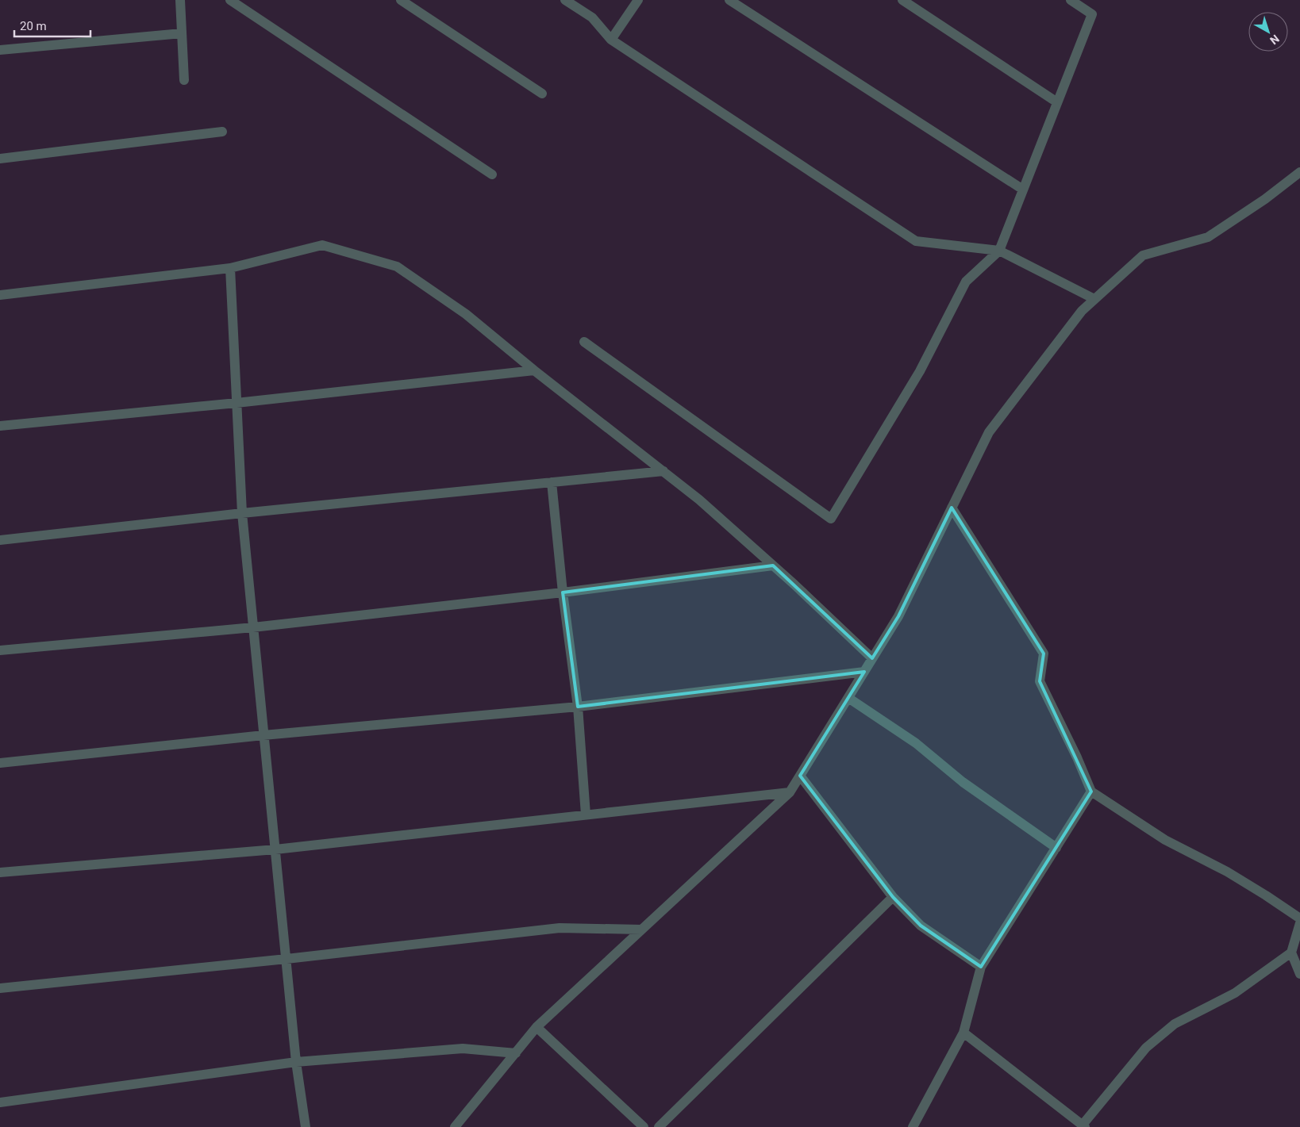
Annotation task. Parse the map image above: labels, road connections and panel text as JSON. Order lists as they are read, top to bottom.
{
  "scale_bar": "20 m",
  "north": "bottom right"
}
